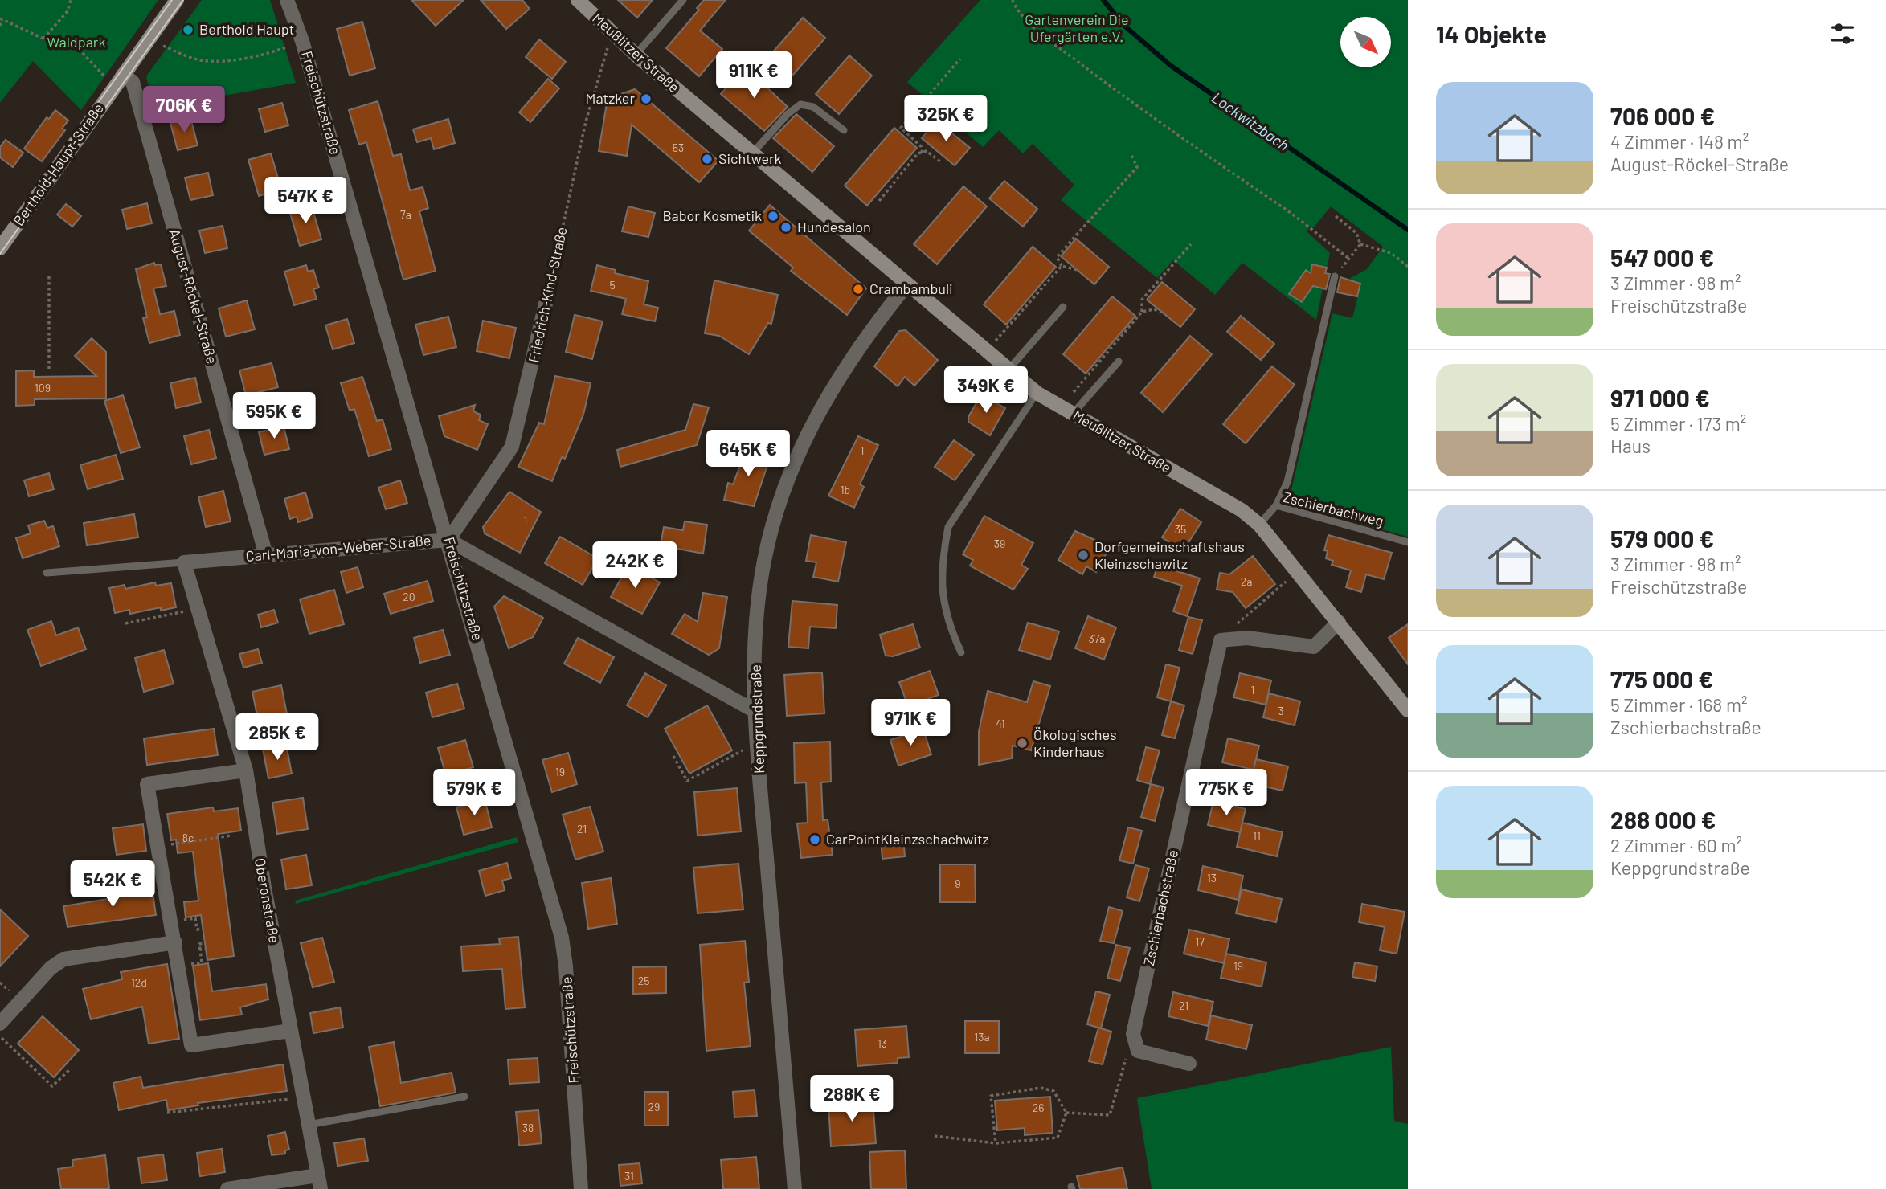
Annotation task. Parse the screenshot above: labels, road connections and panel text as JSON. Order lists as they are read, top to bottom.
{
  "streets": {
    "street": [
      "Meußlitzer Straße",
      "Freischützstraße",
      "Berthold-Haupt-Straße",
      "Friedrich-Kind-Straße",
      "August-Röckel-Straße",
      "Carl-Maria-von-Weber-Straße",
      "Keppgrundstraße",
      "Oberonstraße",
      "Zschierbachstraße"
    ],
    "lane": ["Zschierbachweg"]
  },
  "crossings": [
    ["Meußlitzer Straße", "Friedrich-Kind-Straße"],
    ["Meußlitzer Straße", "Zschierbachweg"],
    ["Meußlitzer Straße", "Keppgrundstraße"],
    ["Freischützstraße", "Friedrich-Kind-Straße"],
    ["Freischützstraße", "Carl-Maria-von-Weber-Straße"],
    ["Berthold-Haupt-Straße", "August-Röckel-Straße"],
    ["Friedrich-Kind-Straße", "Carl-Maria-von-Weber-Straße"],
    ["August-Röckel-Straße", "Carl-Maria-von-Weber-Straße"],
    ["Carl-Maria-von-Weber-Straße", "Keppgrundstraße"],
    ["Carl-Maria-von-Weber-Straße", "Oberonstraße"]
  ],
  "water": ["Lockwitzbach"],
  "parks": ["Gartenverein Die Ufergärten e.V.", "Waldpark"],
  "places": [
    "Berthold Haupt",
    "Matzker",
    "Sichtwerk",
    "Babor Kosmetik",
    "Hundesalon",
    "Crambambuli",
    "Dorfgemeinschaftshaus Kleinzschawitz",
    "Ökologisches Kinderhaus",
    "CarPointKleinzschachwitz"
  ],
  "house_numbers": [
    "53",
    "7a",
    "5",
    "109",
    "1",
    "1b",
    "1",
    "35",
    "39",
    "2a",
    "20",
    "37a",
    "1",
    "3",
    "41",
    "19",
    "21",
    "11",
    "8c",
    "13",
    "9",
    "17",
    "19",
    "25",
    "12d",
    "21",
    "13a",
    "13",
    "29",
    "26",
    "38",
    "31"
  ],
  "north": "bottom right",
  "page": {
    "heading": "14 Objekte",
    "price": [
      "911K €",
      "706K €",
      "325K €",
      "547K €",
      "349K €",
      "595K €",
      "645K €",
      "242K €",
      "971K €",
      "285K €",
      "579K €",
      "775K €",
      "542K €",
      "288K €"
    ],
    "list": [
      {
        "name": "706 000 €",
        "note": "4 Zimmer · 148 m² · August-Röckel-Straße"
      },
      {
        "name": "547 000 €",
        "note": "3 Zimmer · 98 m² · Freischützstraße"
      },
      {
        "name": "971 000 €",
        "note": "5 Zimmer · 173 m² · Haus"
      },
      {
        "name": "579 000 €",
        "note": "3 Zimmer · 98 m² · Freischützstraße"
      },
      {
        "name": "775 000 €",
        "note": "5 Zimmer · 168 m² · Zschierbachstraße"
      },
      {
        "name": "288 000 €",
        "note": "2 Zimmer · 60 m² · Keppgrundstraße"
      }
    ]
  }
}
